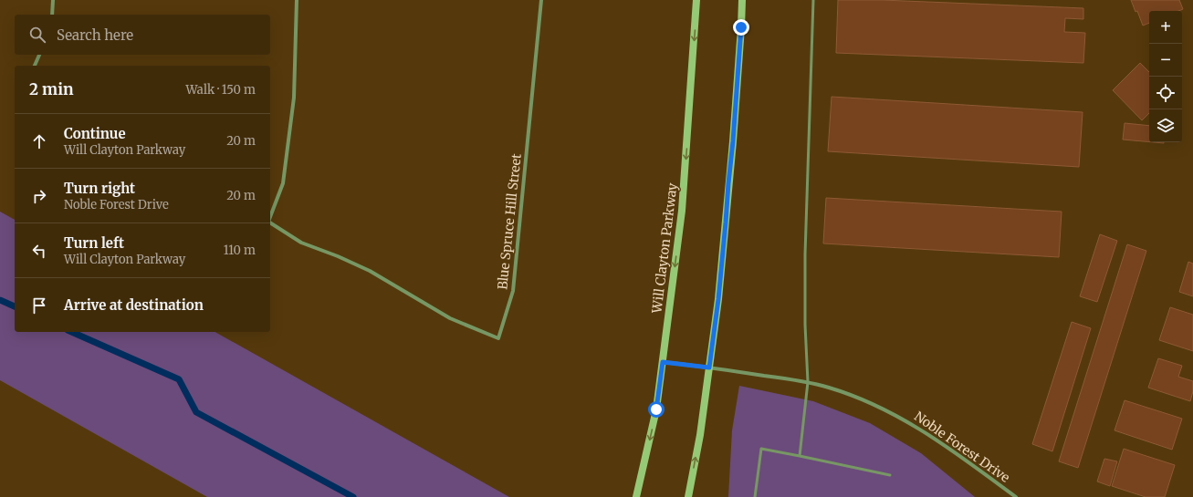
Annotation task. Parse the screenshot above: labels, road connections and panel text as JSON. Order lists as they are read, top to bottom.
{
  "streets": {
    "main road": ["Will Clayton Parkway"],
    "street": ["Blue Spruce Hill Street", "Noble Forest Drive"]
  },
  "crossings": [
    ["Will Clayton Parkway", "Noble Forest Drive"]
  ],
  "page": {
    "map_buttons": ["+", "−"],
    "search": "Search here",
    "heading": ["2 min", "Walk · 150 m"],
    "list": [
      ["Continue", "Will Clayton Parkway", "20 m"],
      ["Turn right", "Noble Forest Drive", "20 m"],
      ["Turn left", "Will Clayton Parkway", "110 m"],
      "Arrive at destination"
    ]
  }
}
